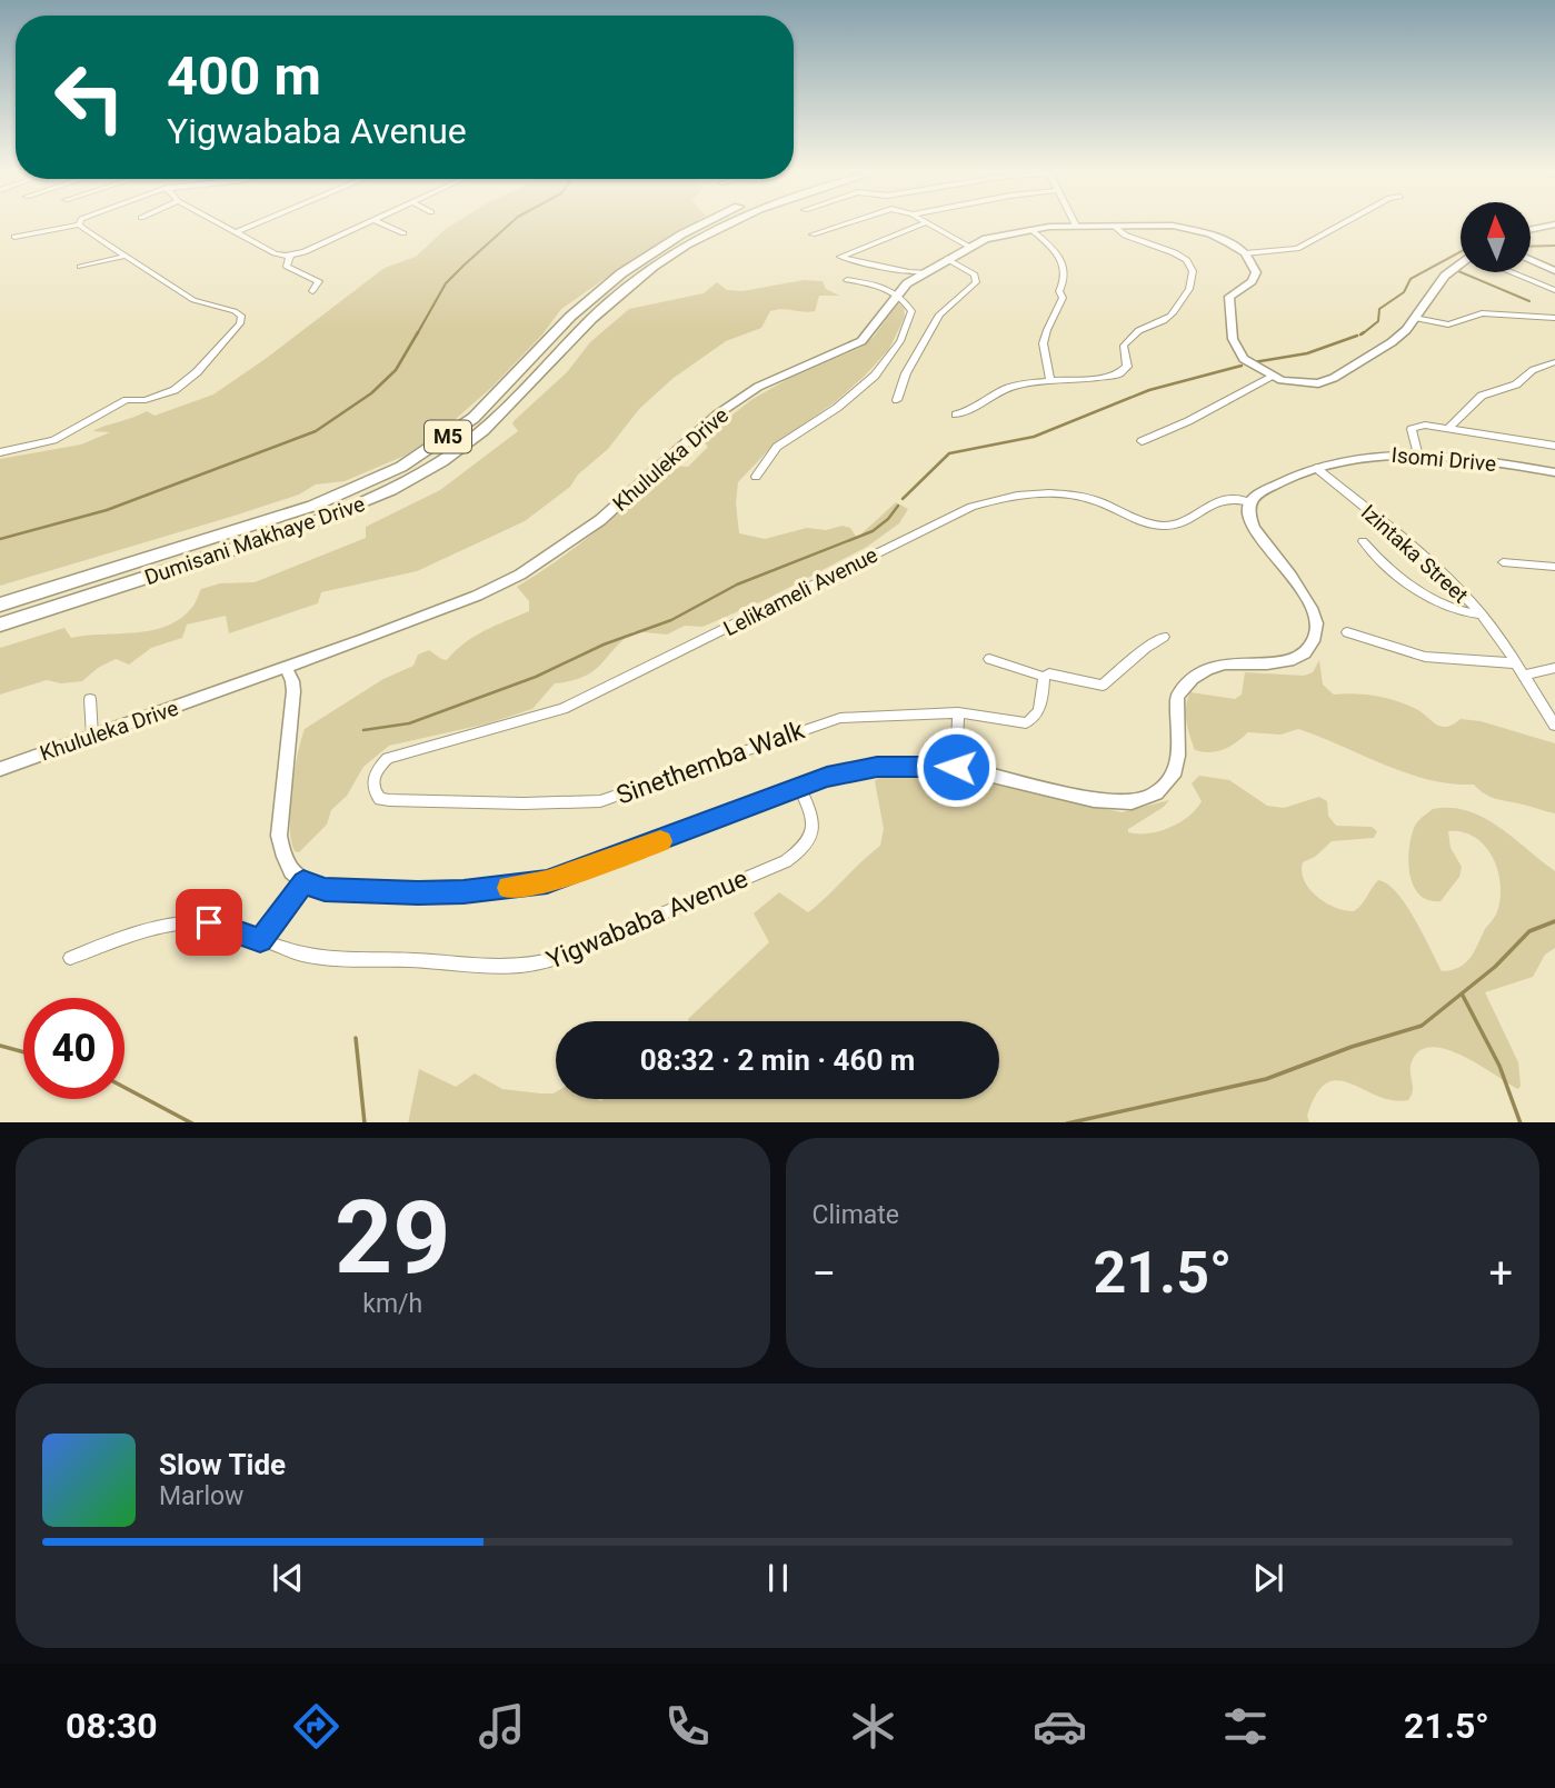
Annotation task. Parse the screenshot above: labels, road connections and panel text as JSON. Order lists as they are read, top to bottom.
{
  "streets": {
    "main road": ["M5", "Dumisani Makhaye Drive"],
    "street": [
      "Khululeka Drive",
      "Isomi Drive",
      "Izintaka Street",
      "Lelikameli Avenue",
      "Sinethemba Walk",
      "Yigwababa Avenue"
    ]
  },
  "crossings": [
    ["Isomi Drive", "Izintaka Street"],
    ["Isomi Drive", "Lelikameli Avenue"],
    ["Lelikameli Avenue", "Sinethemba Walk"]
  ],
  "north": "top",
  "page": {
    "turn": ["400 m", "Yigwababa Avenue"],
    "limit": "40",
    "trip": "08:32 · 2 min · 460 m",
    "tile": [
      ["29", "km/h"],
      "Climate"
    ],
    "heat": ["−", "21.5°", "+"],
    "song": ["Slow Tide", "Marlow"],
    "tabs": ["08:30", "21.5°"]
  }
}
